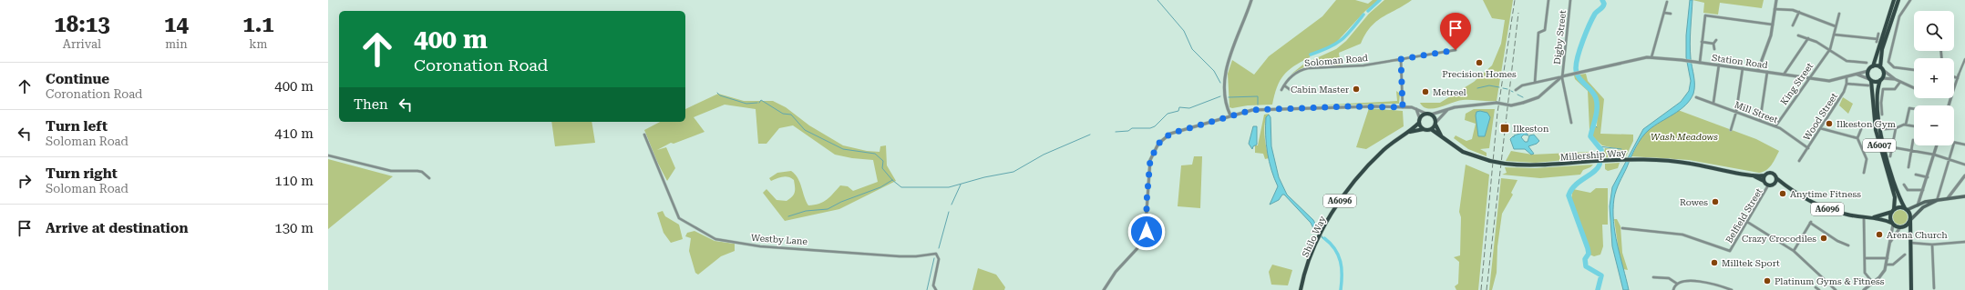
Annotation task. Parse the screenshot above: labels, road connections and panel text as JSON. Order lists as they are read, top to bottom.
{
  "streets": {
    "main road": [
      "A6007",
      "Millership Way",
      "A6096",
      "Shilo Way"
    ],
    "street": [
      "Digby Street",
      "Soloman Road",
      "Station Road",
      "King Street",
      "Mill Street",
      "Wood Street",
      "Belfield Street",
      "Westby Lane"
    ]
  },
  "crossings": [
    ["Digby Street", "Station Road"],
    ["Station Road", "King Street"],
    ["Station Road", "Wood Street"],
    ["Station Road", "A6007"],
    ["King Street", "Mill Street"],
    ["Mill Street", "Wood Street"],
    ["A6007", "A6096"],
    ["Millership Way", "A6096"],
    ["Millership Way", "Belfield Street"],
    ["Millership Way", "Shilo Way"],
    ["A6096", "Belfield Street"]
  ],
  "parks": ["Wash Meadows"],
  "places": {
    "other": [
      "Precision Homes",
      "Cabin Master",
      "Metreel",
      "Ilkeston Gym",
      "Anytime Fitness",
      "Rowes",
      "Arena Church",
      "Crazy Crocodiles",
      "Milltek Sport",
      "Platinum Gyms & Fitness"
    ],
    "transit": ["Ilkeston"]
  },
  "page": {
    "eta": [
      "18:13",
      "Arrival",
      "14",
      "min",
      "1.1",
      "km"
    ],
    "map_buttons": ["+", "−"],
    "turn": ["400 m", "Coronation Road"],
    "list": [
      {
        "name": "Continue",
        "note": "Coronation Road",
        "value": "400 m"
      },
      {
        "name": "Turn left",
        "note": "Soloman Road",
        "value": "410 m"
      },
      {
        "name": "Turn right",
        "note": "Soloman Road",
        "value": "110 m"
      },
      {
        "name": "Arrive at destination",
        "value": "130 m"
      }
    ],
    "then": "Then"
  }
}
